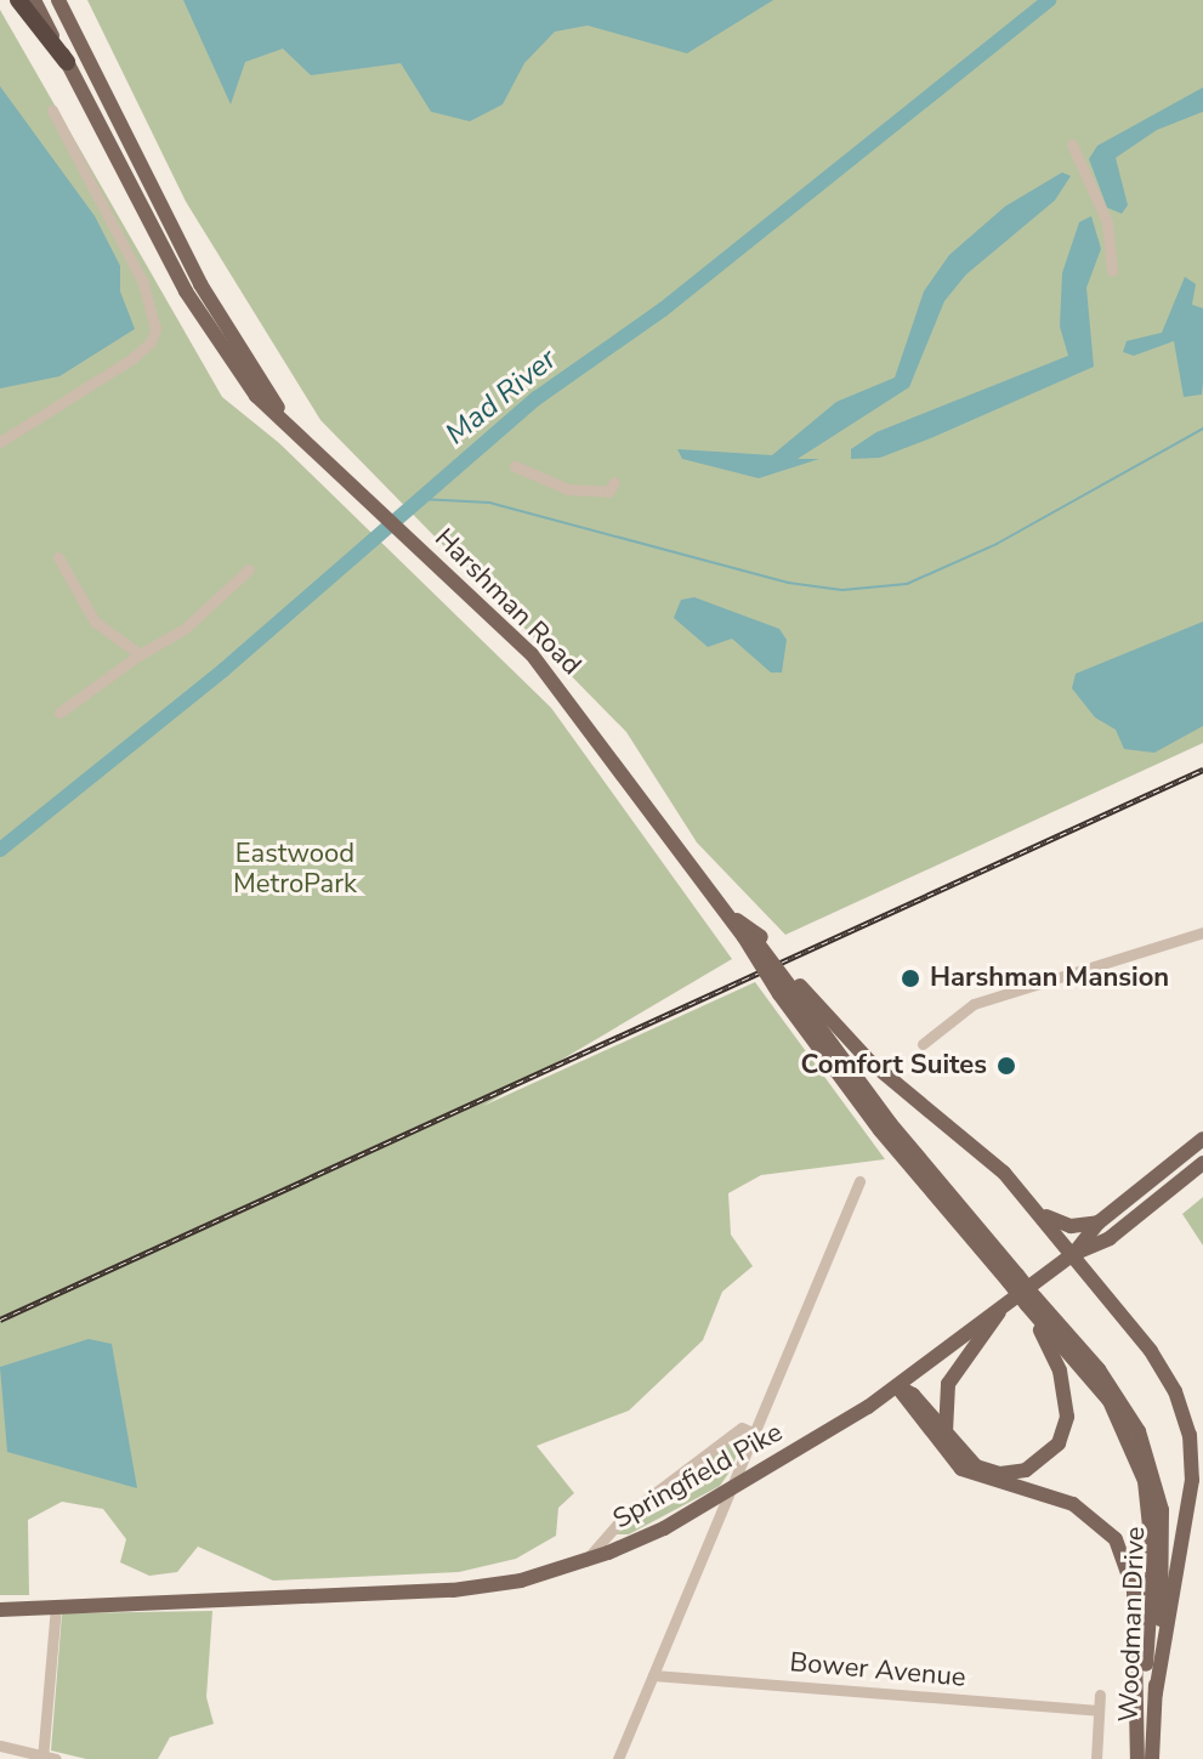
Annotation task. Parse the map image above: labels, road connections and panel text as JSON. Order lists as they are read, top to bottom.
{
  "streets": {
    "main road": ["Harshman Road", "Springfield Pike", "Woodman Drive"],
    "street": ["Bower Avenue"]
  },
  "crossings": [
    ["Harshman Road", "Woodman Drive"]
  ],
  "water": ["Mad River"],
  "parks": ["Eastwood MetroPark"],
  "places": ["Harshman Mansion", "Comfort Suites"]
}
